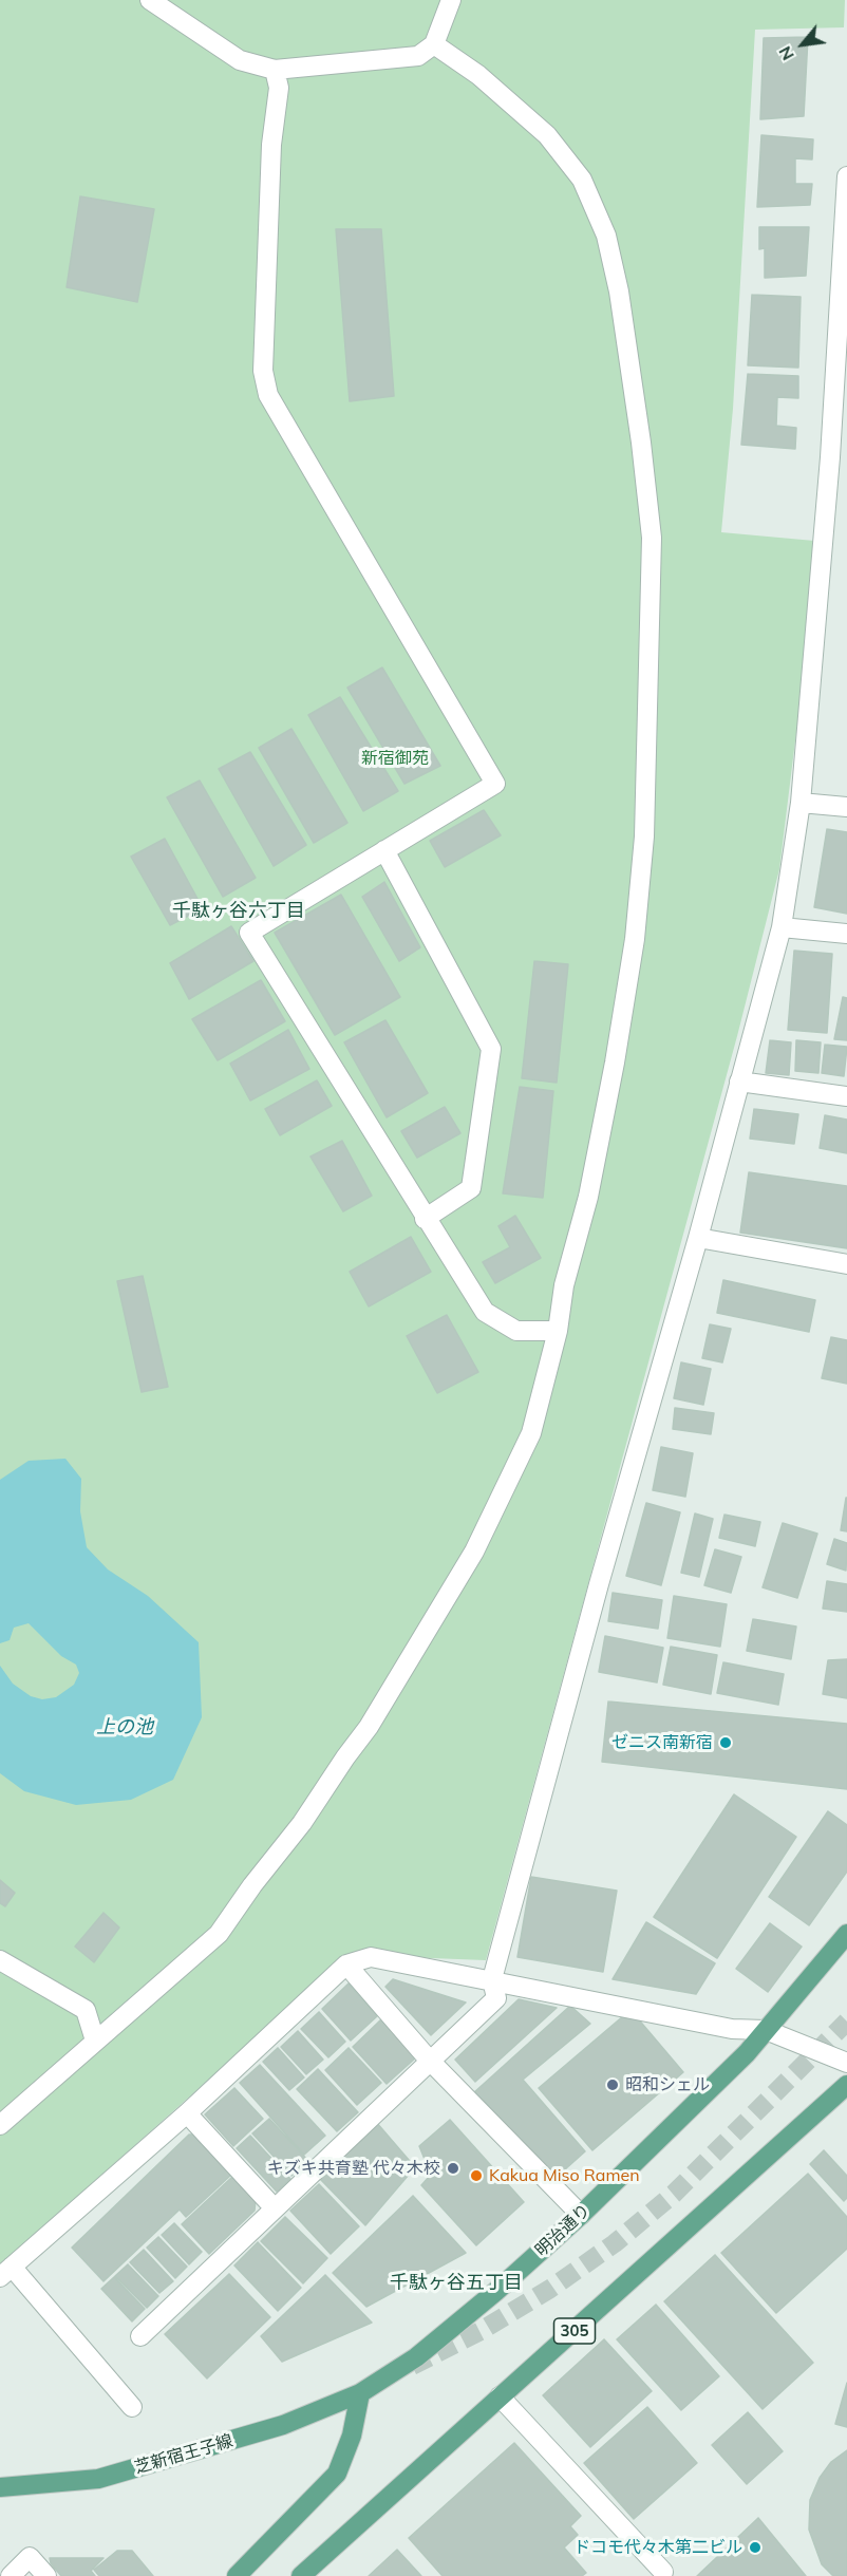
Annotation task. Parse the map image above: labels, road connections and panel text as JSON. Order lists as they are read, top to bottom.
{
  "streets": {
    "main road": ["明治通り", "305", "芝新宿王子線"]
  },
  "crossings": [
    ["明治通り", "芝新宿王子線"]
  ],
  "districts": ["千駄ヶ谷六丁目", "千駄ヶ谷五丁目"],
  "water": ["上の池"],
  "parks": ["新宿御苑"],
  "places": [
    "ゼニス南新宿",
    "昭和シェル",
    "キズキ共育塾 代々木校",
    "Kakua Miso Ramen",
    "ドコモ代々木第二ビル"
  ],
  "north": "bottom left"
}
